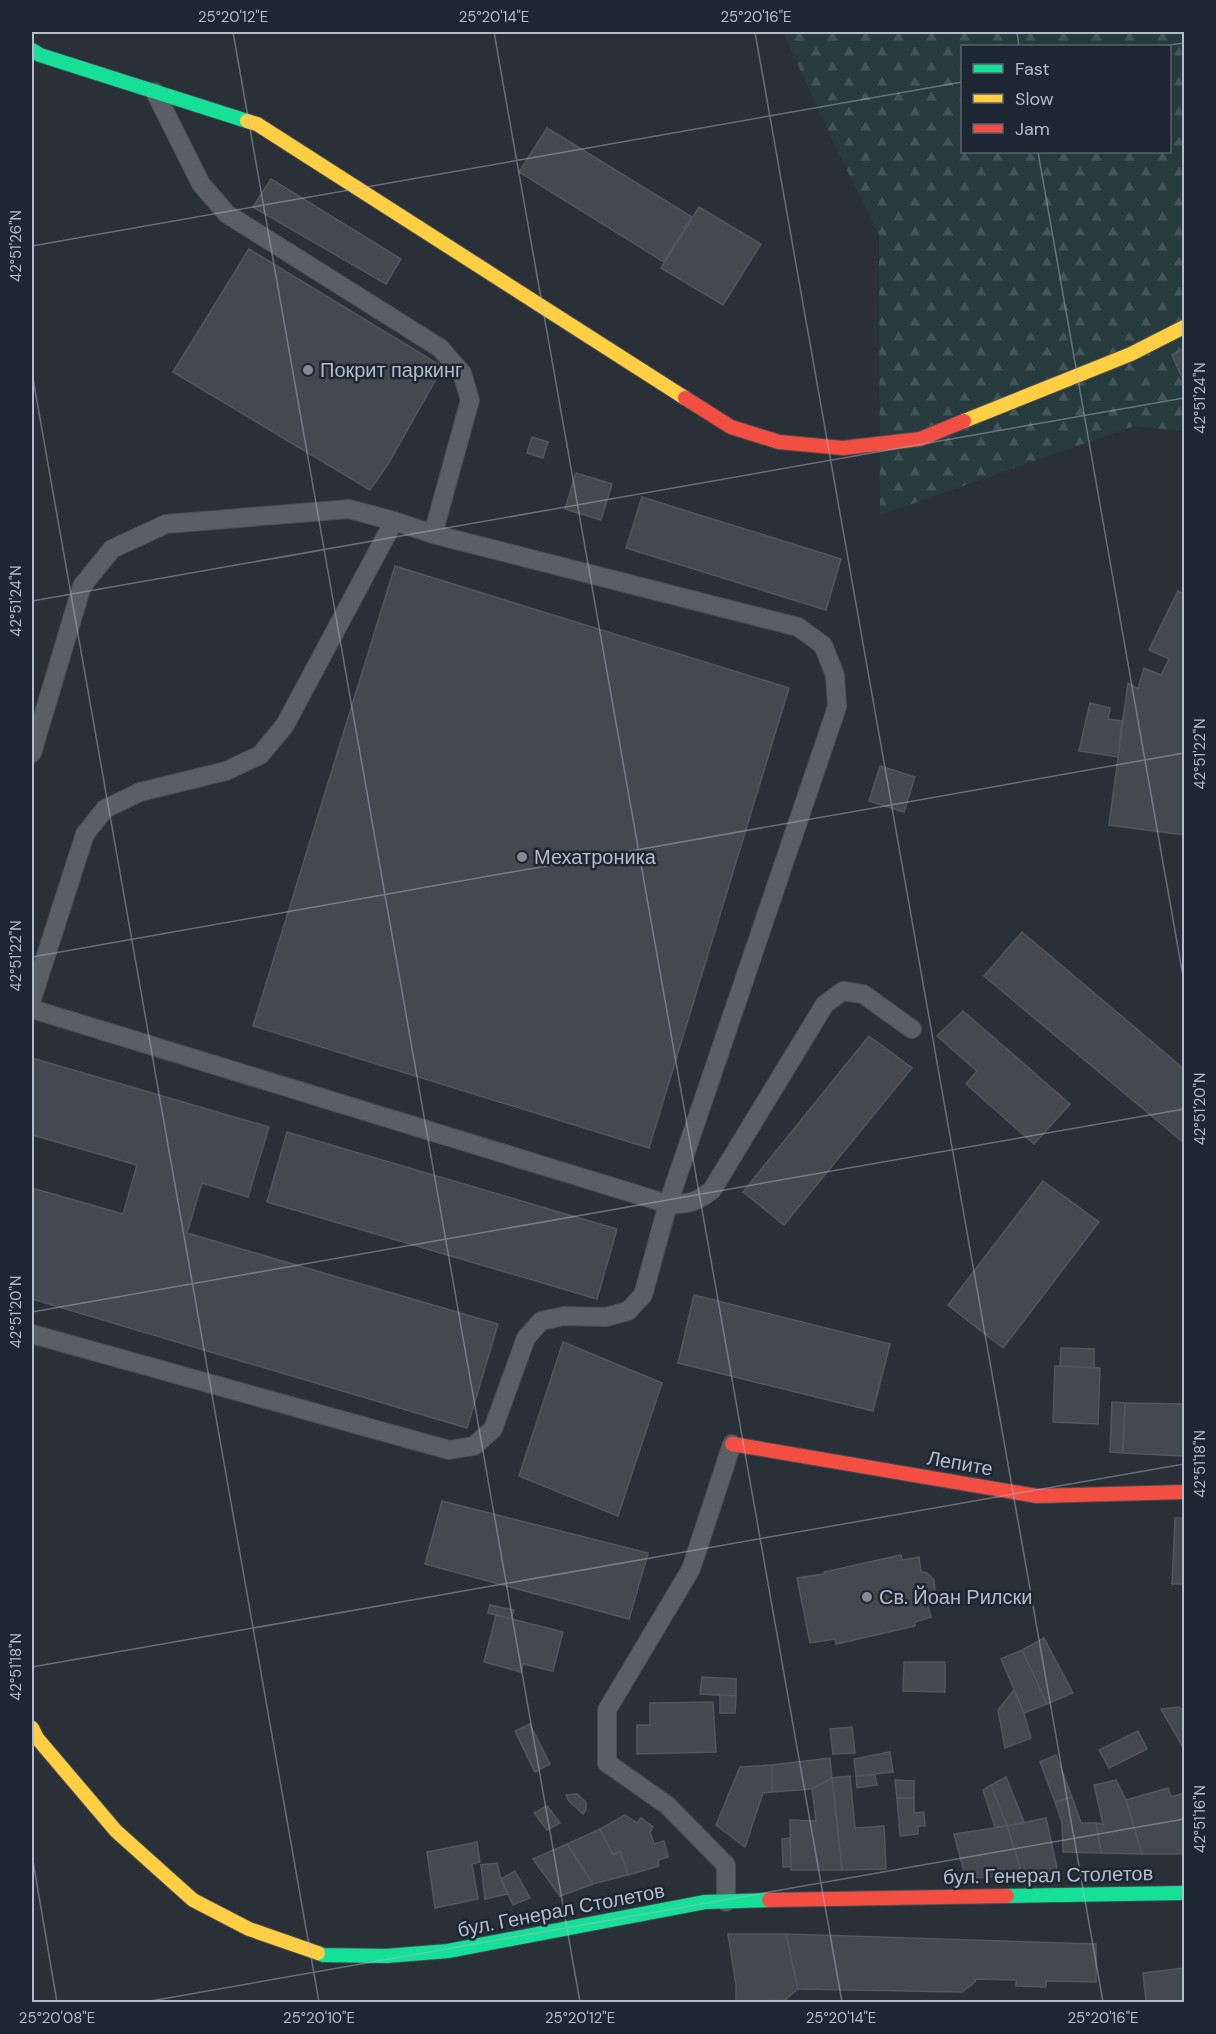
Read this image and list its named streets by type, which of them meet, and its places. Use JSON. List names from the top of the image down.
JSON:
{
  "streets": {
    "street": ["Лепите", "бул. Генерал Столетов"]
  },
  "places": ["Покрит паркинг", "Мехатроника", "Св. Йоан Рилски"],
  "legend": ["Fast", "Slow", "Jam"],
  "coordinates": [
    "25°20'12\"E",
    "25°20'14\"E",
    "25°20'16\"E",
    "42°51'26\"N",
    "42°51'24\"N",
    "42°51'22\"N",
    "42°51'20\"N",
    "42°51'18\"N",
    "42°51'16\"N",
    "25°20'08\"E",
    "25°20'10\"E"
  ]
}
